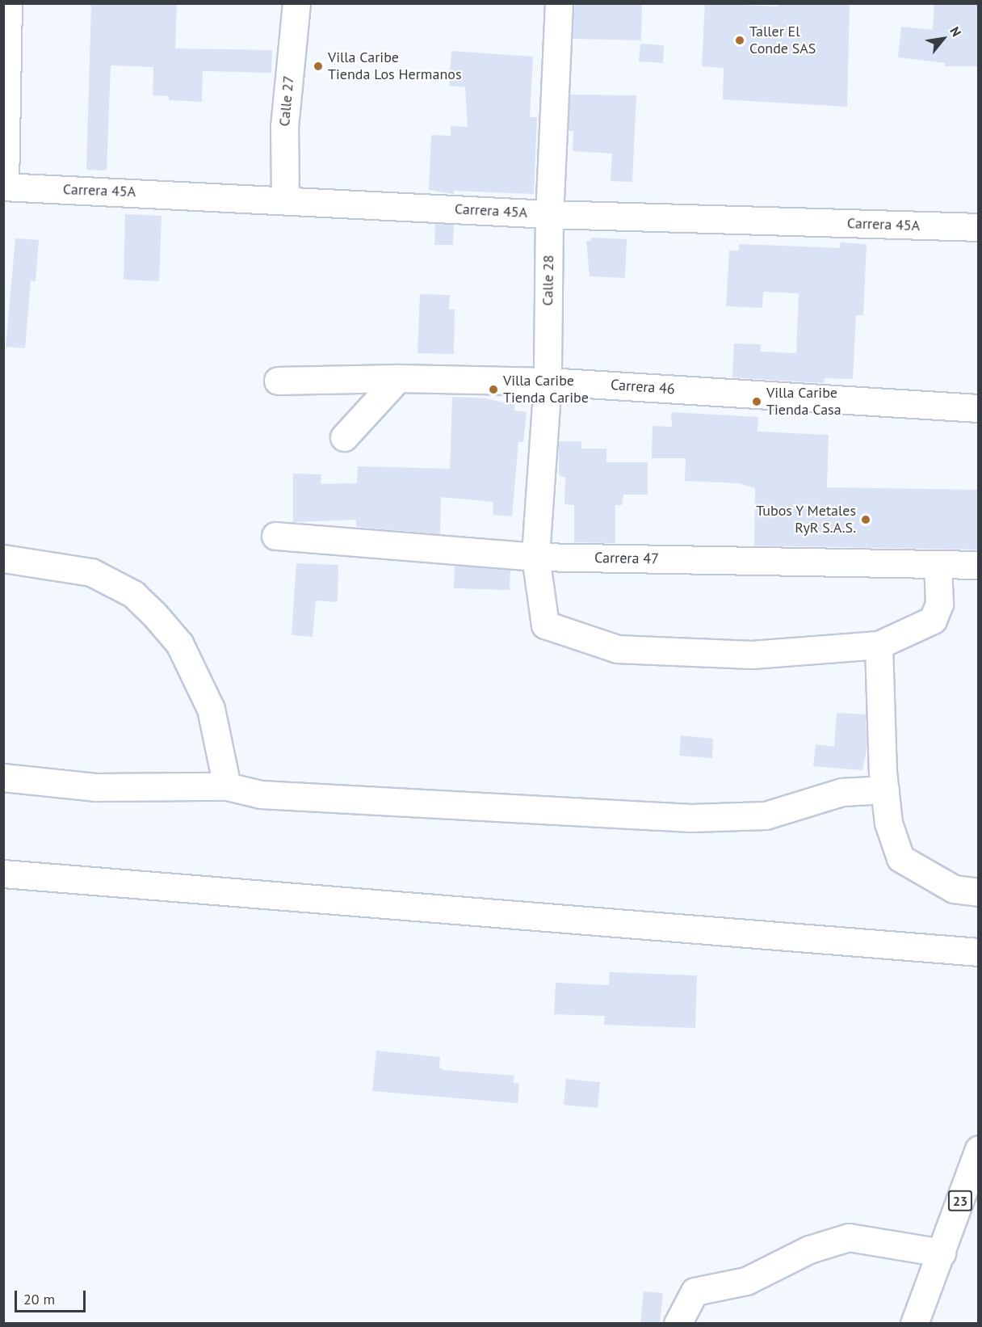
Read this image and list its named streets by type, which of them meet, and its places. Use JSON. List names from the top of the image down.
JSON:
{
  "streets": {
    "main road": [
      "Calle 27",
      "Carrera 45A",
      "Calle 28",
      "Carrera 46",
      "Carrera 47",
      "23"
    ]
  },
  "crossings": [
    ["Calle 27", "Carrera 45A"],
    ["Carrera 45A", "Calle 28"],
    ["Calle 28", "Carrera 46"],
    ["Calle 28", "Carrera 47"]
  ],
  "places": [
    "Taller El Conde SAS",
    "Villa Caribe Tienda Los Hermanos",
    "Villa Caribe Tienda Caribe",
    "Villa Caribe Tienda Casa",
    "Tubos Y Metales RyR S.A.S."
  ],
  "scale_bar": "20 m",
  "north": "top right"
}
